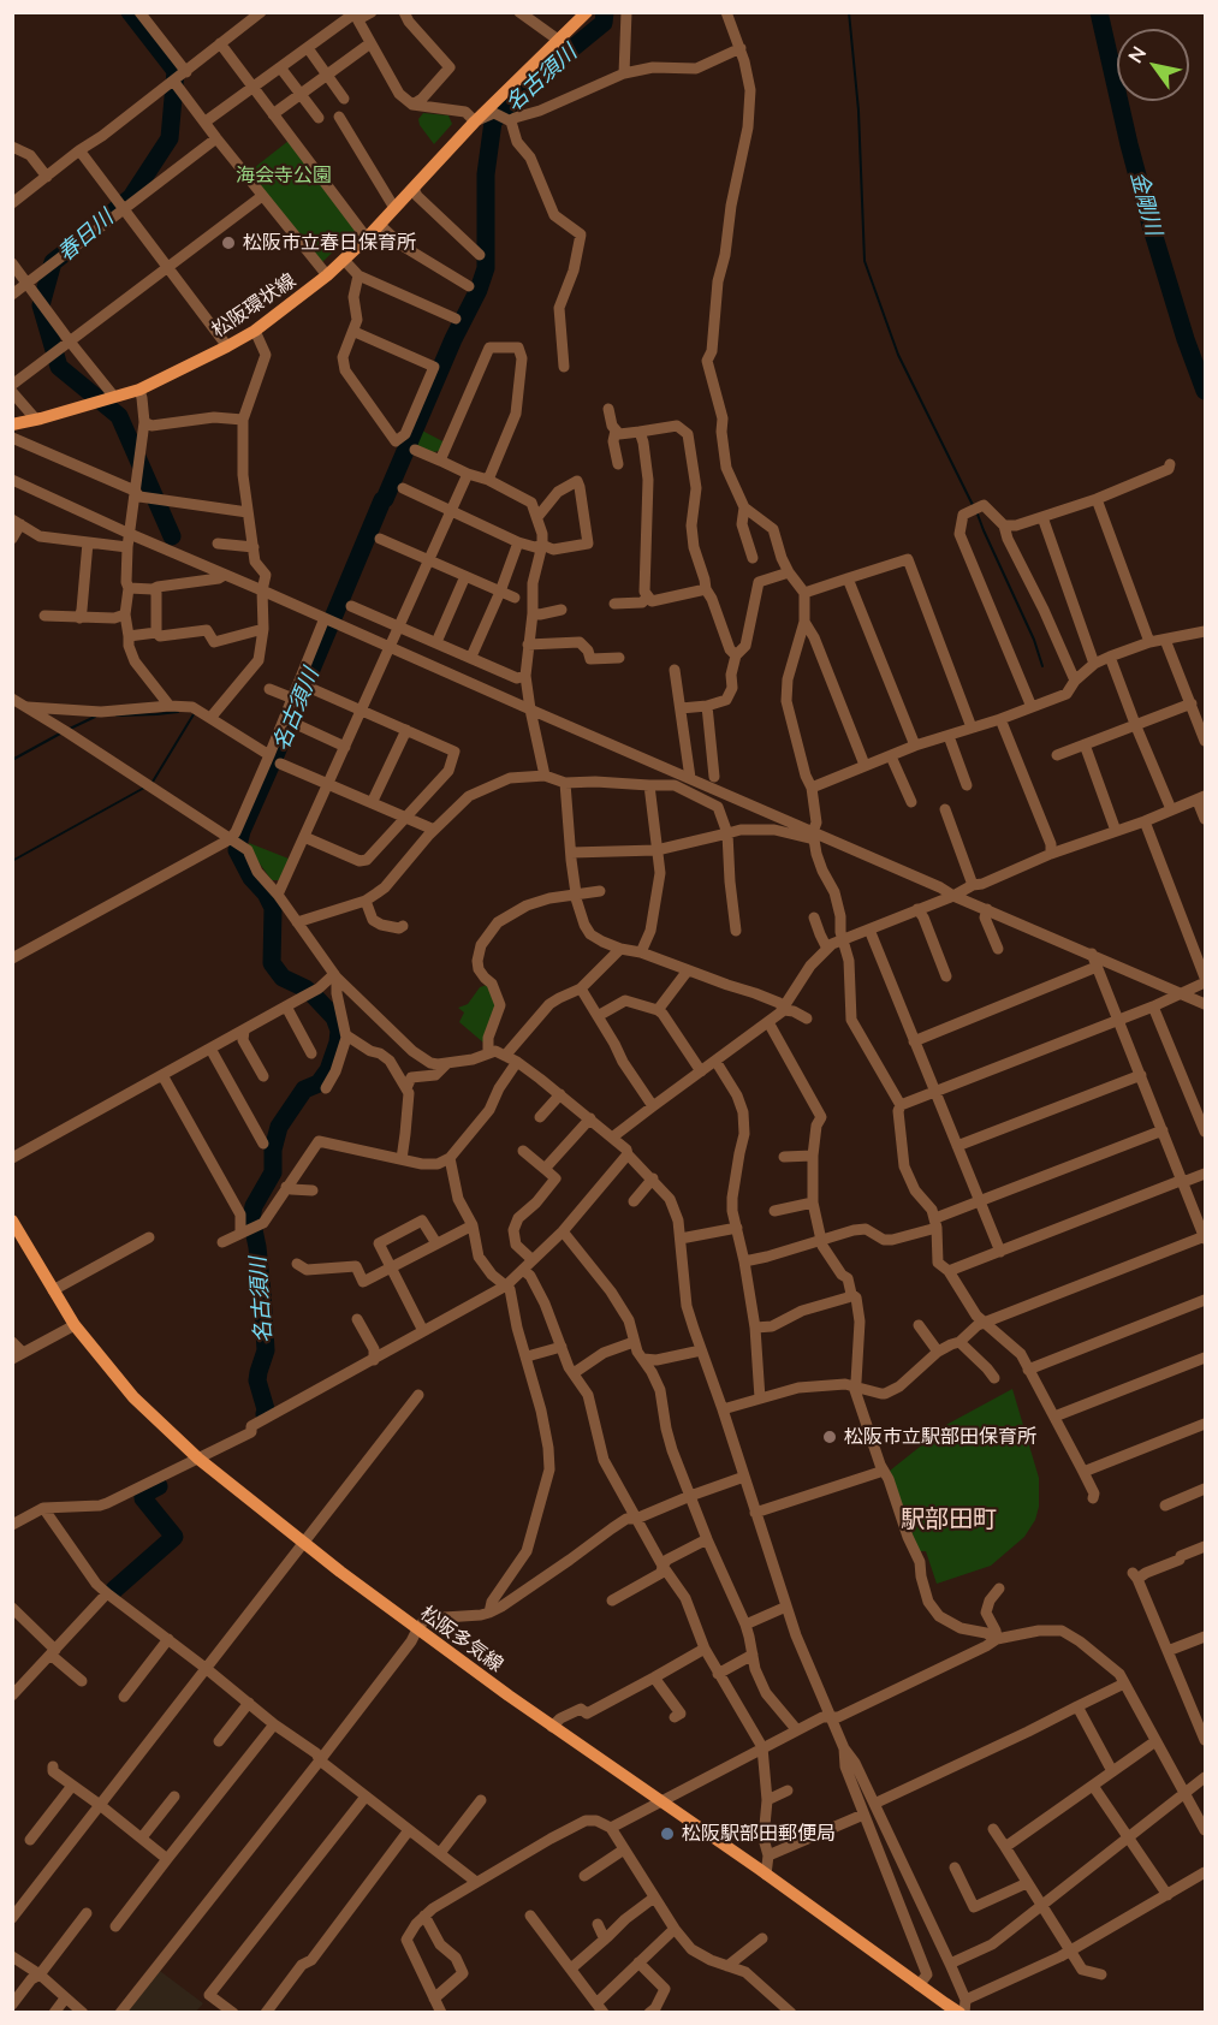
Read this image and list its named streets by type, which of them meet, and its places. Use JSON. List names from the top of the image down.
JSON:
{
  "streets": {
    "main road": ["松阪環状線", "松阪多気線"]
  },
  "districts": ["駅部田町"],
  "water": ["名古須川", "金剛川", "春日川"],
  "parks": ["海会寺公園"],
  "places": ["松阪市立春日保育所", "松阪市立駅部田保育所", "松阪駅部田郵便局"],
  "north": "top left"
}
